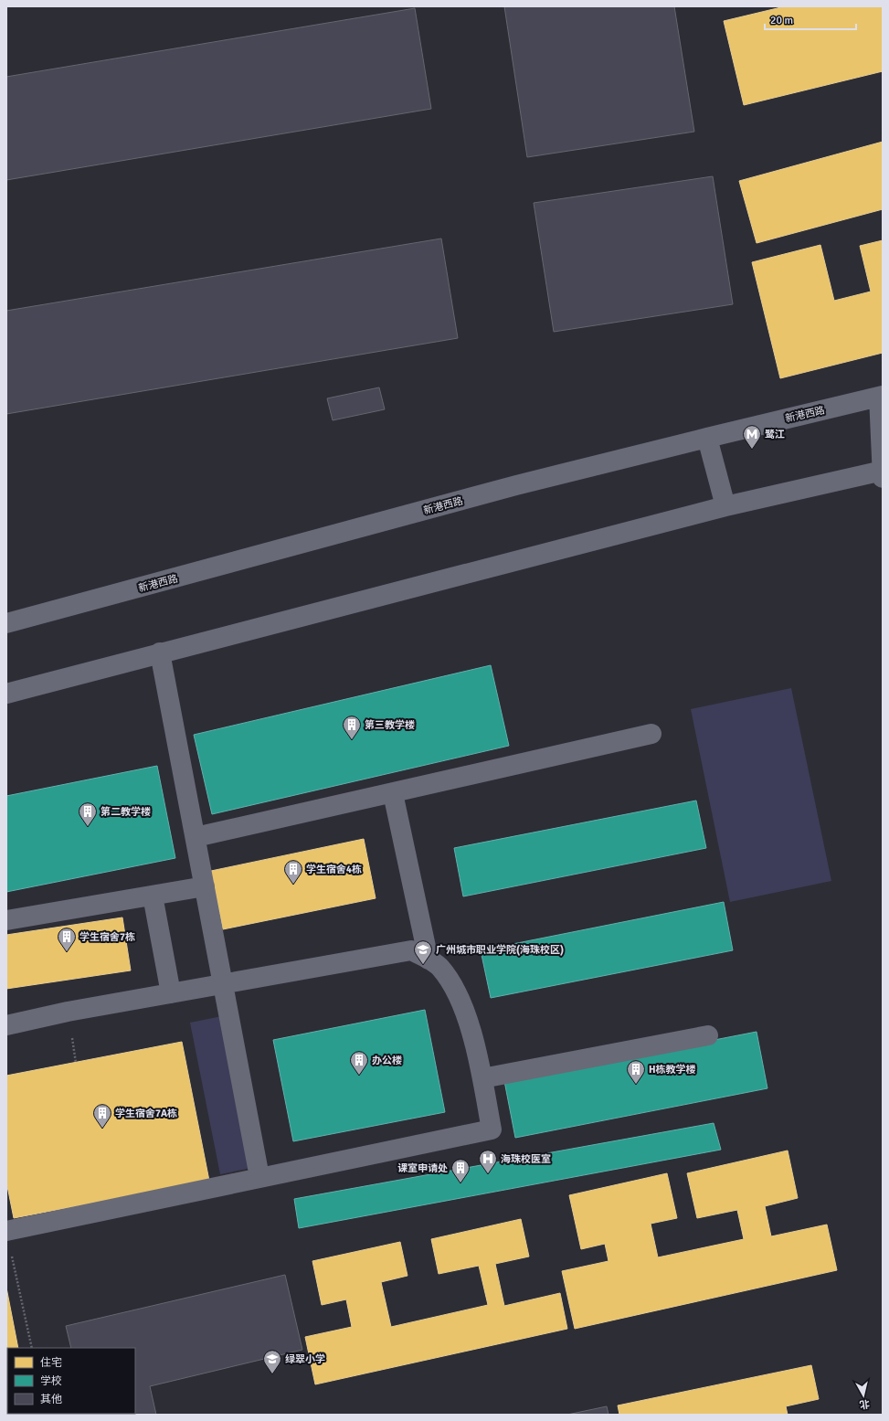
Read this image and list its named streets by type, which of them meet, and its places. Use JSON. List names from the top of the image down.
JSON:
{
  "streets": {
    "main road": ["新港西路"]
  },
  "places": {
    "metro station": ["鹭江"],
    "building": [
      "第三教学楼",
      "第二教学楼",
      "学生宿舍4栋",
      "学生宿舍7栋",
      "办公楼",
      "H栋教学楼",
      "学生宿舍7A栋",
      "课室申请处"
    ],
    "school or university": ["广州城市职业学院(海珠校区)", "绿翠小学"],
    "hospital": ["海珠校医室"]
  },
  "legend": ["住宅", "学校", "其他"],
  "scale_bar": "20 m",
  "north": "bottom"
}
